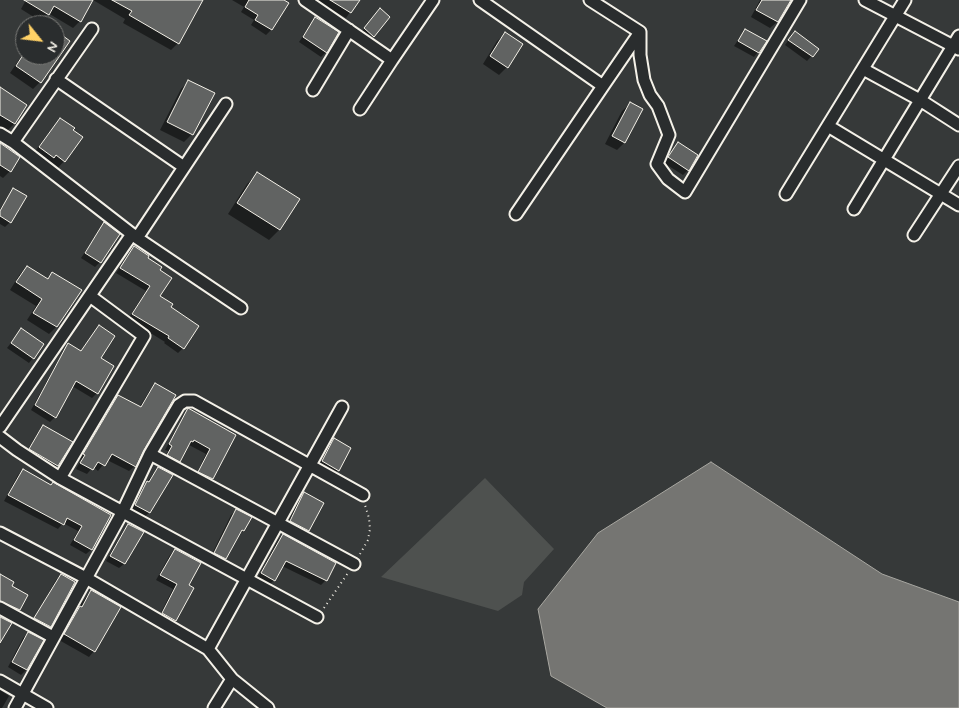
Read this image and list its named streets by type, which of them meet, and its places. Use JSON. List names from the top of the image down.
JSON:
{
  "north": "bottom right"
}
